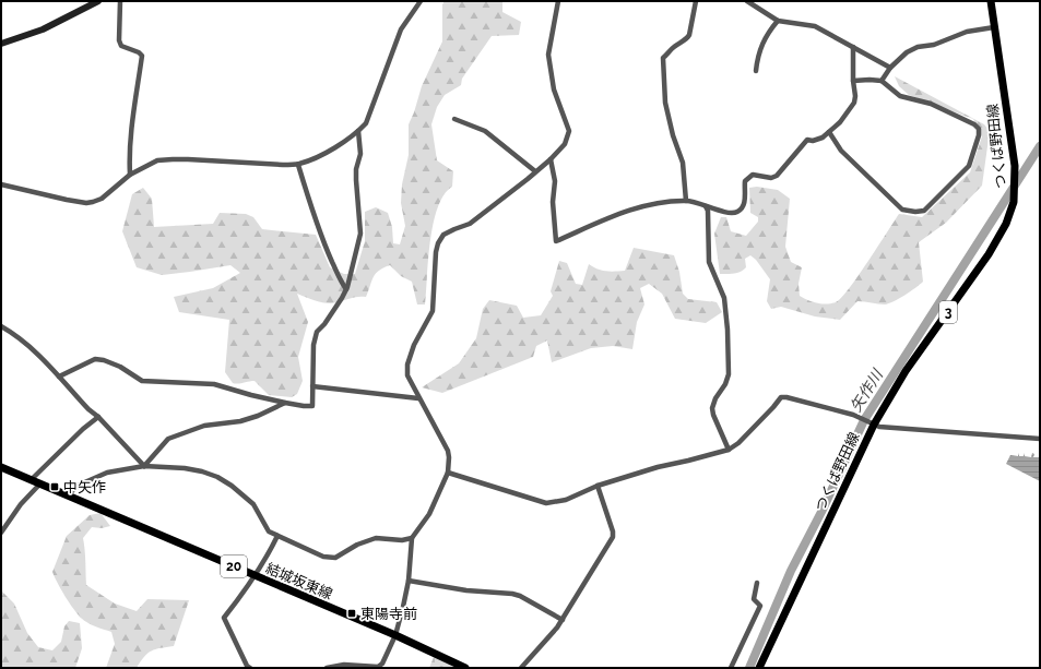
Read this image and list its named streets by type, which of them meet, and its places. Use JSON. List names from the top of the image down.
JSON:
{
  "streets": {
    "main road": [
      "つくば野田線",
      "3",
      "20",
      "結城坂東線"
    ]
  },
  "water": ["矢作川"],
  "places": {
    "transit": ["中矢作", "東陽寺前"]
  }
}
